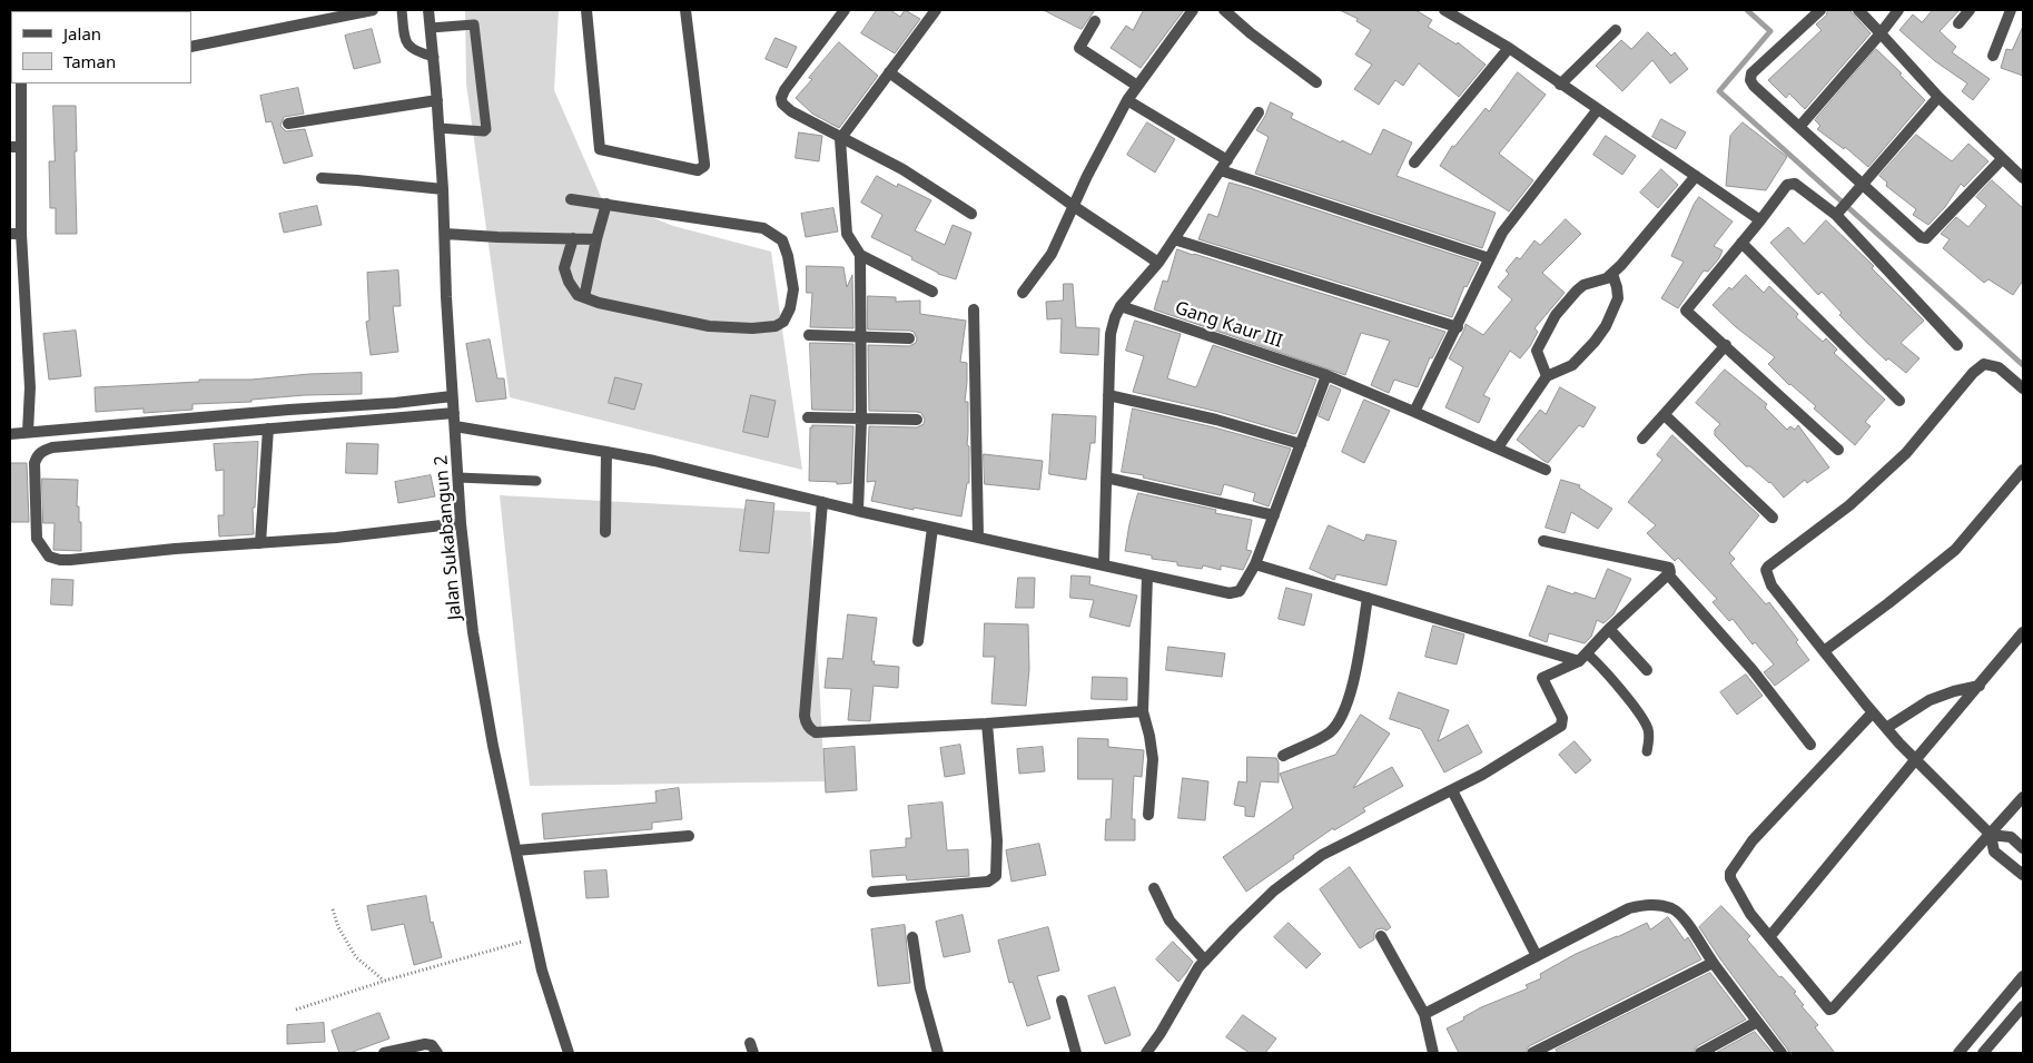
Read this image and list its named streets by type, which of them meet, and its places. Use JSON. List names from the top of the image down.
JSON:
{
  "streets": {
    "street": ["Gang Kaur III", "Jalan Sukabangun 2"]
  },
  "legend": ["Jalan", "Taman"]
}
